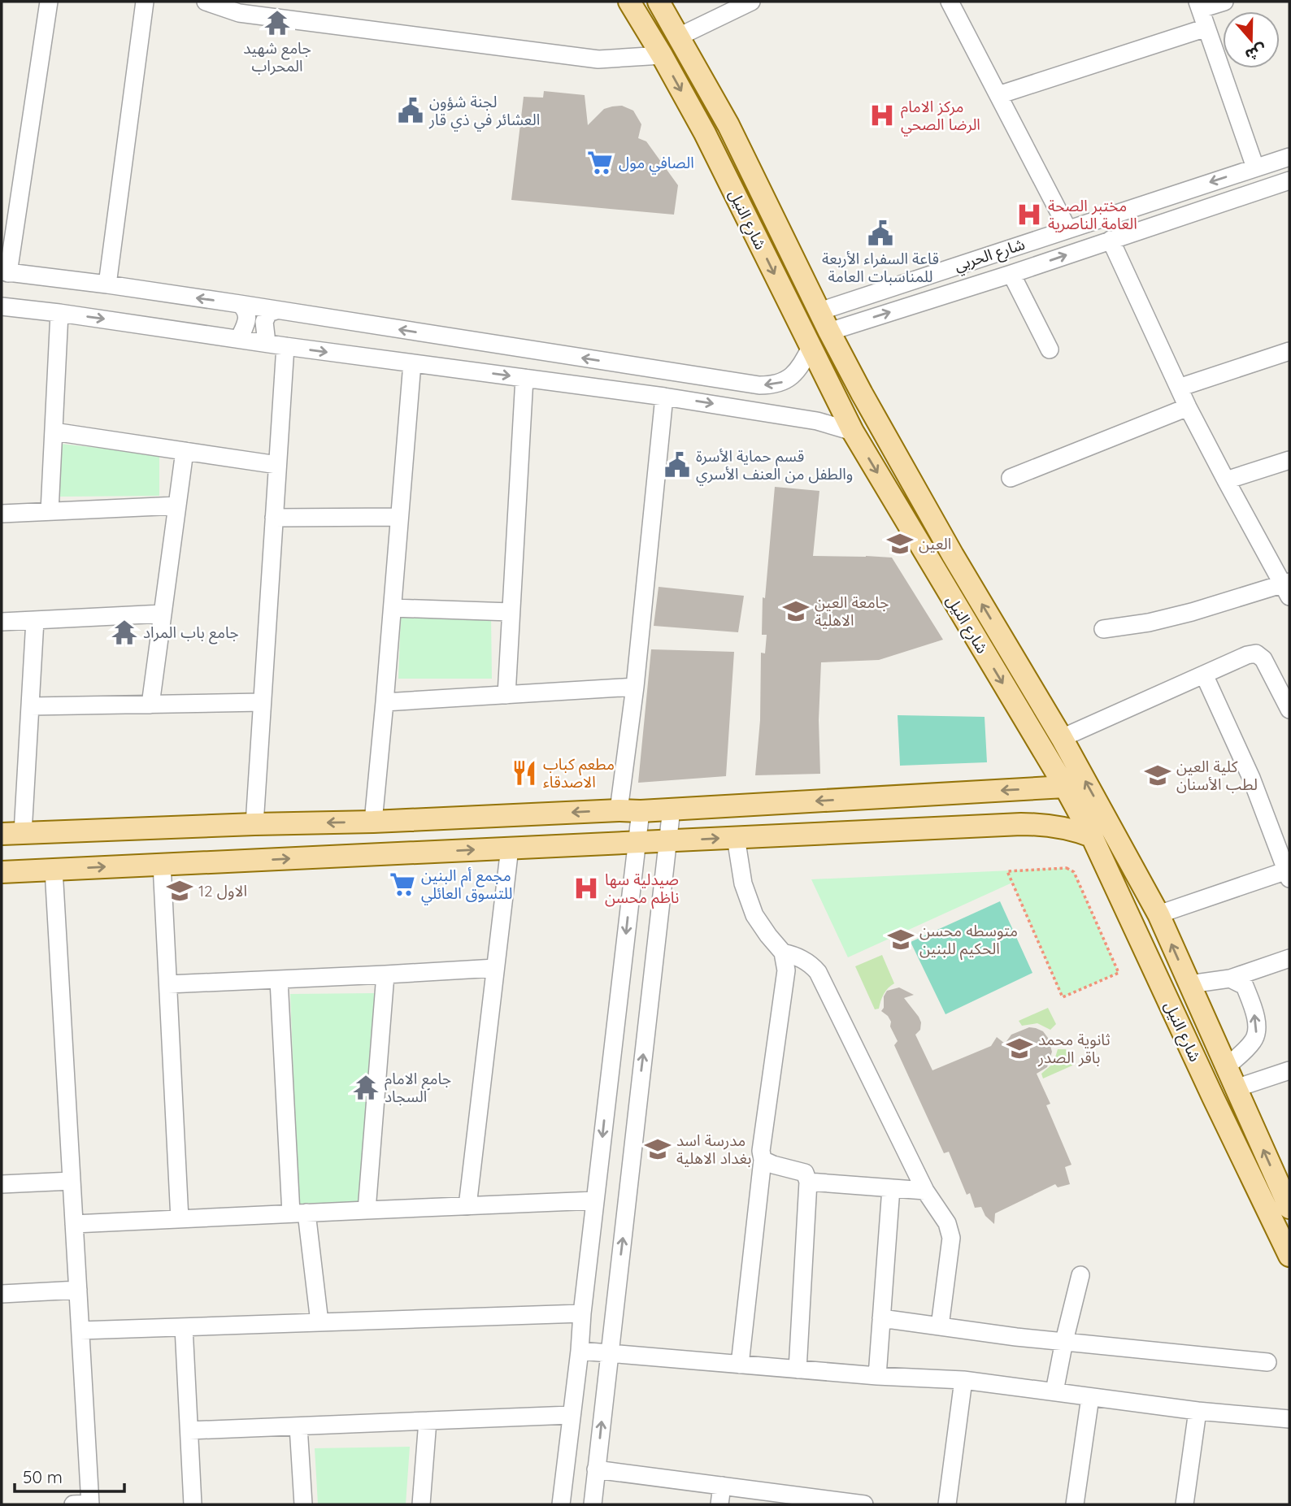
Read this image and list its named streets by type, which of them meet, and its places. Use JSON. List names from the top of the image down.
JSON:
{
  "streets": {
    "main road": ["شارع النيل"],
    "street": ["شارع الحربي"]
  },
  "places": {
    "temple": ["جامع شهيد المحراب", "جامع باب المراد", "جامع الامام السجاد"],
    "public building": ["لجنة شؤون العشائر في ذي قار", "قاعة السفراء الأربعة للمناسبات العامة", "قسم حماية الأسرة والطفل من العنف الأسري"],
    "hospital": ["مركز الامام الرضا الصحي", "مختبر الصحة العامة الناصرية", "صيدلية سها ناظم محسن"],
    "supermarket": ["الصافي مول", "مجمع أم البنين للتسوق العائلي"],
    "school or university": [
      "العين",
      "جامعة العين الاهلية",
      "كلية العين لطب الأسنان",
      "الاول 12",
      "متوسطه محسن الحكيم للبنين",
      "ثانوية محمد باقر الصدر",
      "مدرسة اسد بغداد الاهلية"
    ],
    "restaurant": ["مطعم كباب الاصدقاء"]
  },
  "scale_bar": "50 m",
  "north": "bottom"
}
